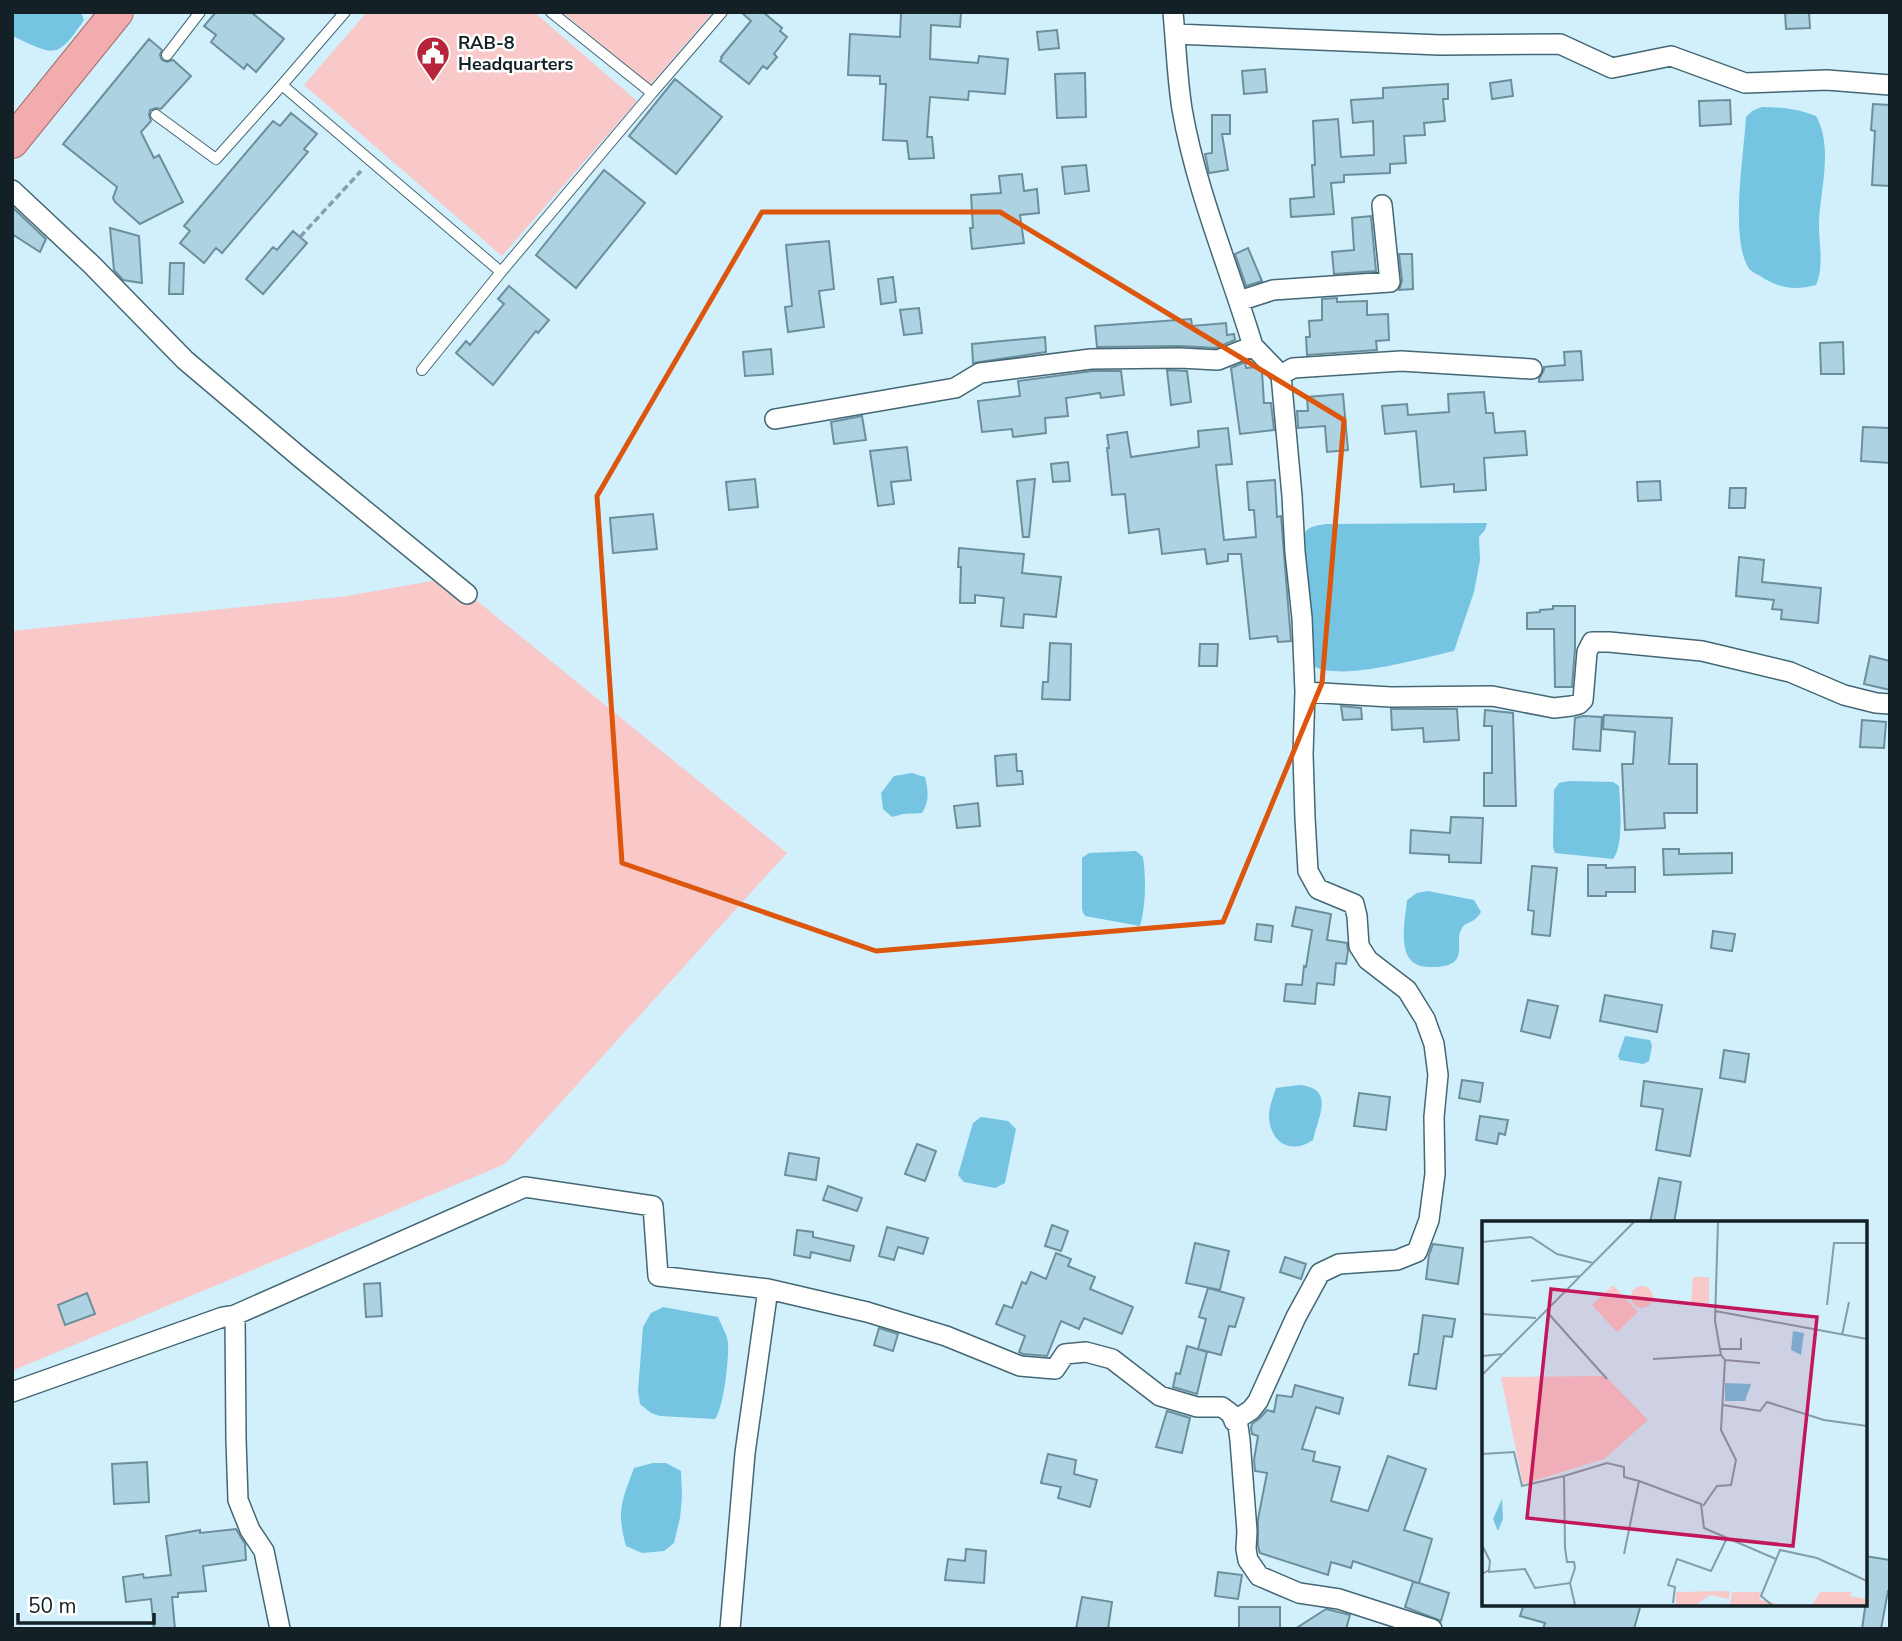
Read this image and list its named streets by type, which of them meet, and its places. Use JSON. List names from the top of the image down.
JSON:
{
  "places": {
    "public building": ["RAB-8 Headquarters"]
  },
  "scale_bar": "50 m"
}
